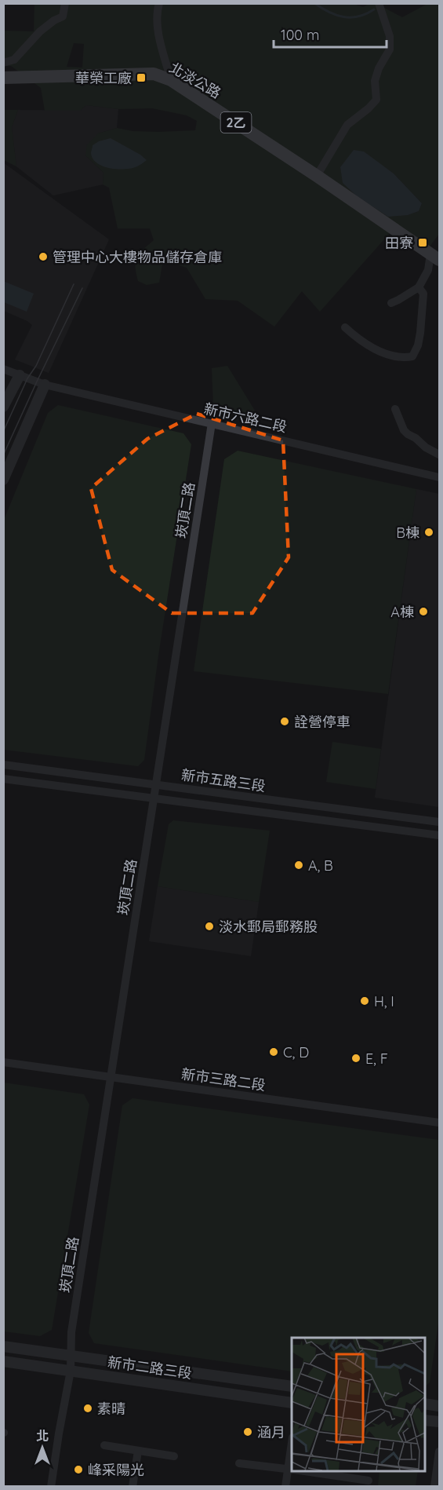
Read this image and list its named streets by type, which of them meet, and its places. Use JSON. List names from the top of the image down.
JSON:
{
  "streets": {
    "main road": ["北淡公路", "2乙"],
    "street": [
      "新市六路二段",
      "崁頂二路",
      "新市五路三段",
      "新市三路二段",
      "新市二路三段"
    ]
  },
  "crossings": [
    ["新市六路二段", "崁頂二路"],
    ["崁頂二路", "新市五路三段"],
    ["崁頂二路", "新市三路二段"],
    ["崁頂二路", "新市二路三段"]
  ],
  "places": {
    "transit": ["華榮工廠", "田寮"],
    "other": [
      "管理中心大樓物品儲存倉庫",
      "B棟",
      "A棟",
      "詮營停車",
      "A, B",
      "淡水郵局郵務股",
      "H, I",
      "C, D",
      "E, F",
      "素晴",
      "涵月",
      "峰采陽光"
    ]
  },
  "scale_bar": "100 m",
  "north": "top"
}
